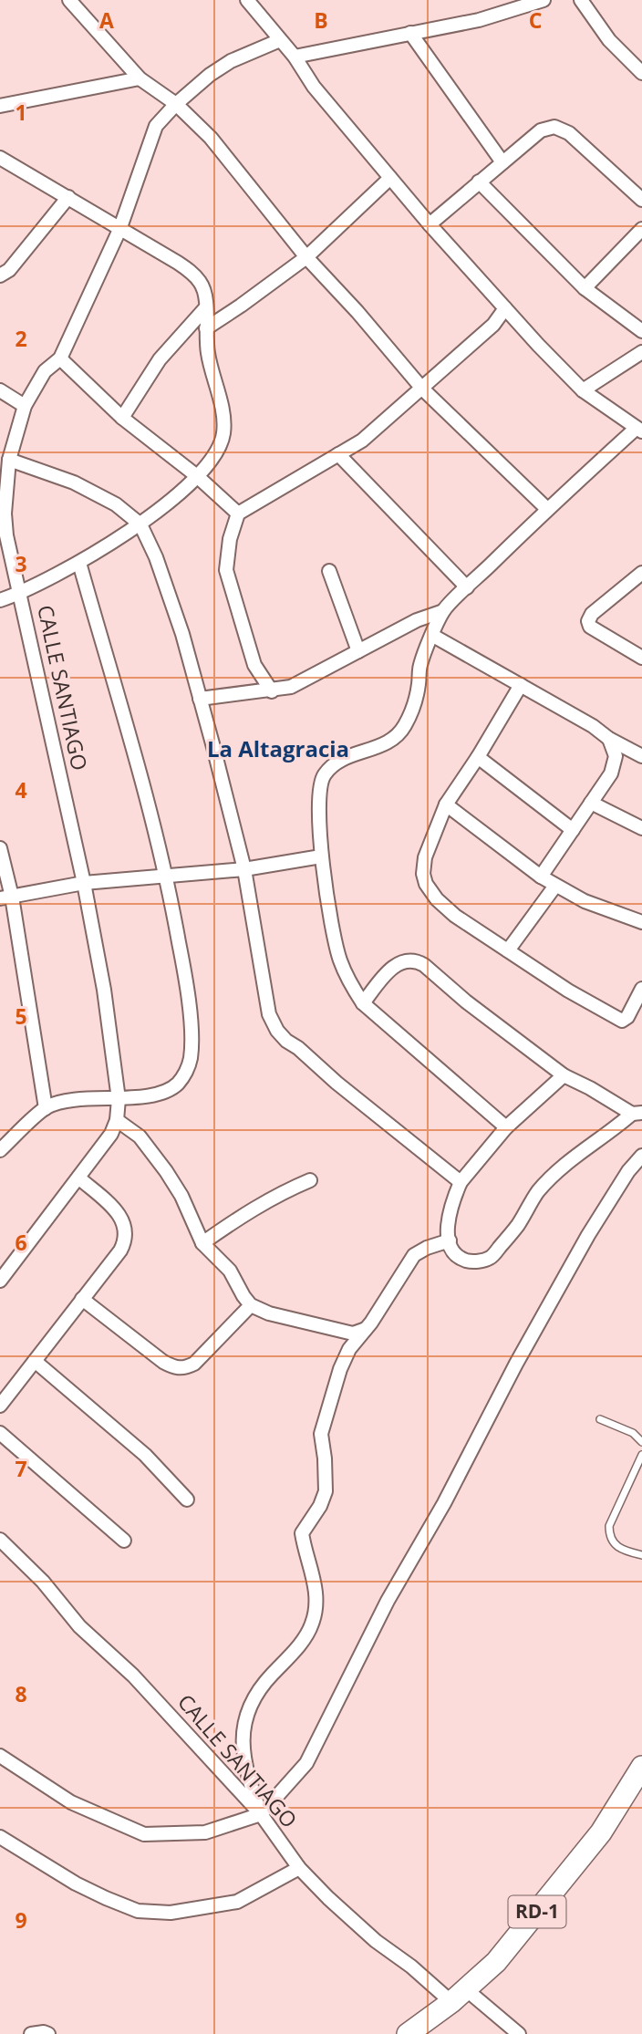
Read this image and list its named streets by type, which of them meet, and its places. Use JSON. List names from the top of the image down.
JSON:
{
  "streets": {
    "main road": ["RD-1"],
    "street": ["CALLE SANTIAGO"]
  },
  "crossings": [
    ["CALLE SANTIAGO", "RD-1"]
  ],
  "districts": ["La Altagracia"],
  "grid": {
    "columns": ["A", "B", "C"],
    "rows": [
      "1",
      "2",
      "3",
      "4",
      "5",
      "6",
      "7",
      "8",
      "9"
    ]
  }
}
